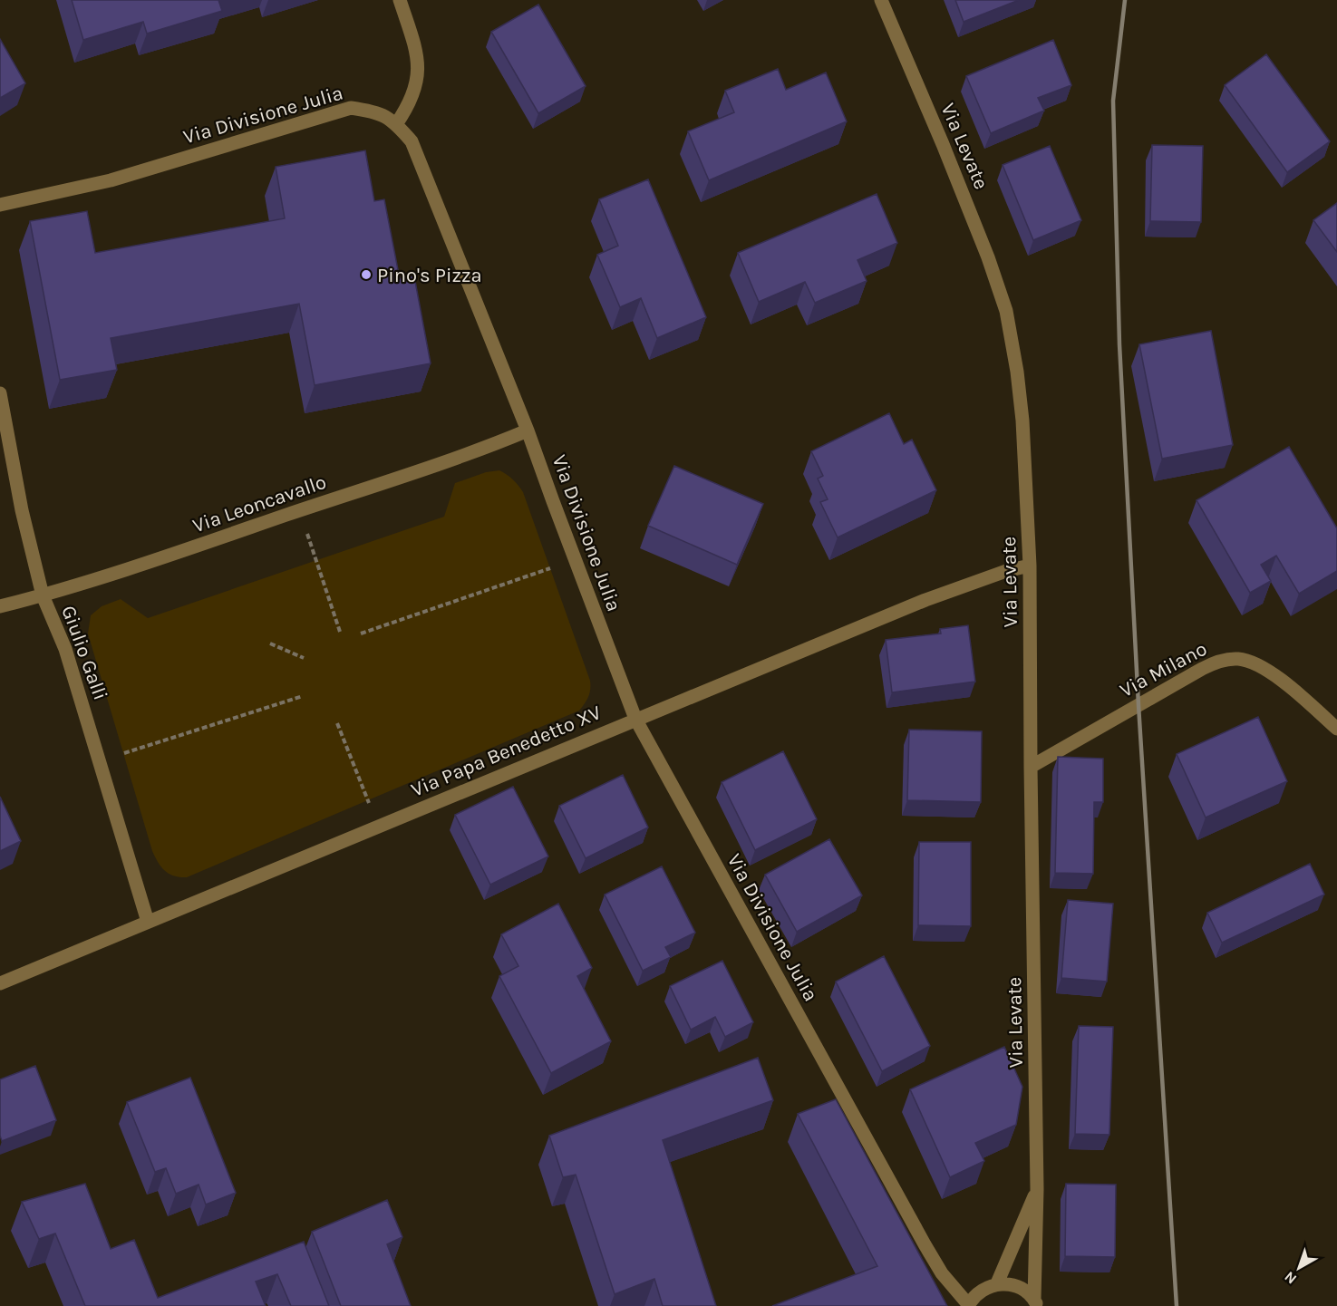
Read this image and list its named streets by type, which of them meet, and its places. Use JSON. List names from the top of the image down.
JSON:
{
  "streets": {
    "street": [
      "Via Divisione Julia",
      "Via Levate",
      "Via Leoncavallo",
      "Giulio Galli",
      "Via Milano",
      "Via Papa Benedetto XV"
    ]
  },
  "crossings": [
    ["Via Divisione Julia", "Via Leoncavallo"],
    ["Via Divisione Julia", "Via Papa Benedetto XV"],
    ["Via Levate", "Via Milano"],
    ["Via Levate", "Via Papa Benedetto XV"],
    ["Via Leoncavallo", "Giulio Galli"],
    ["Giulio Galli", "Via Papa Benedetto XV"]
  ],
  "places": ["Pino's Pizza"],
  "north": "bottom left"
}
